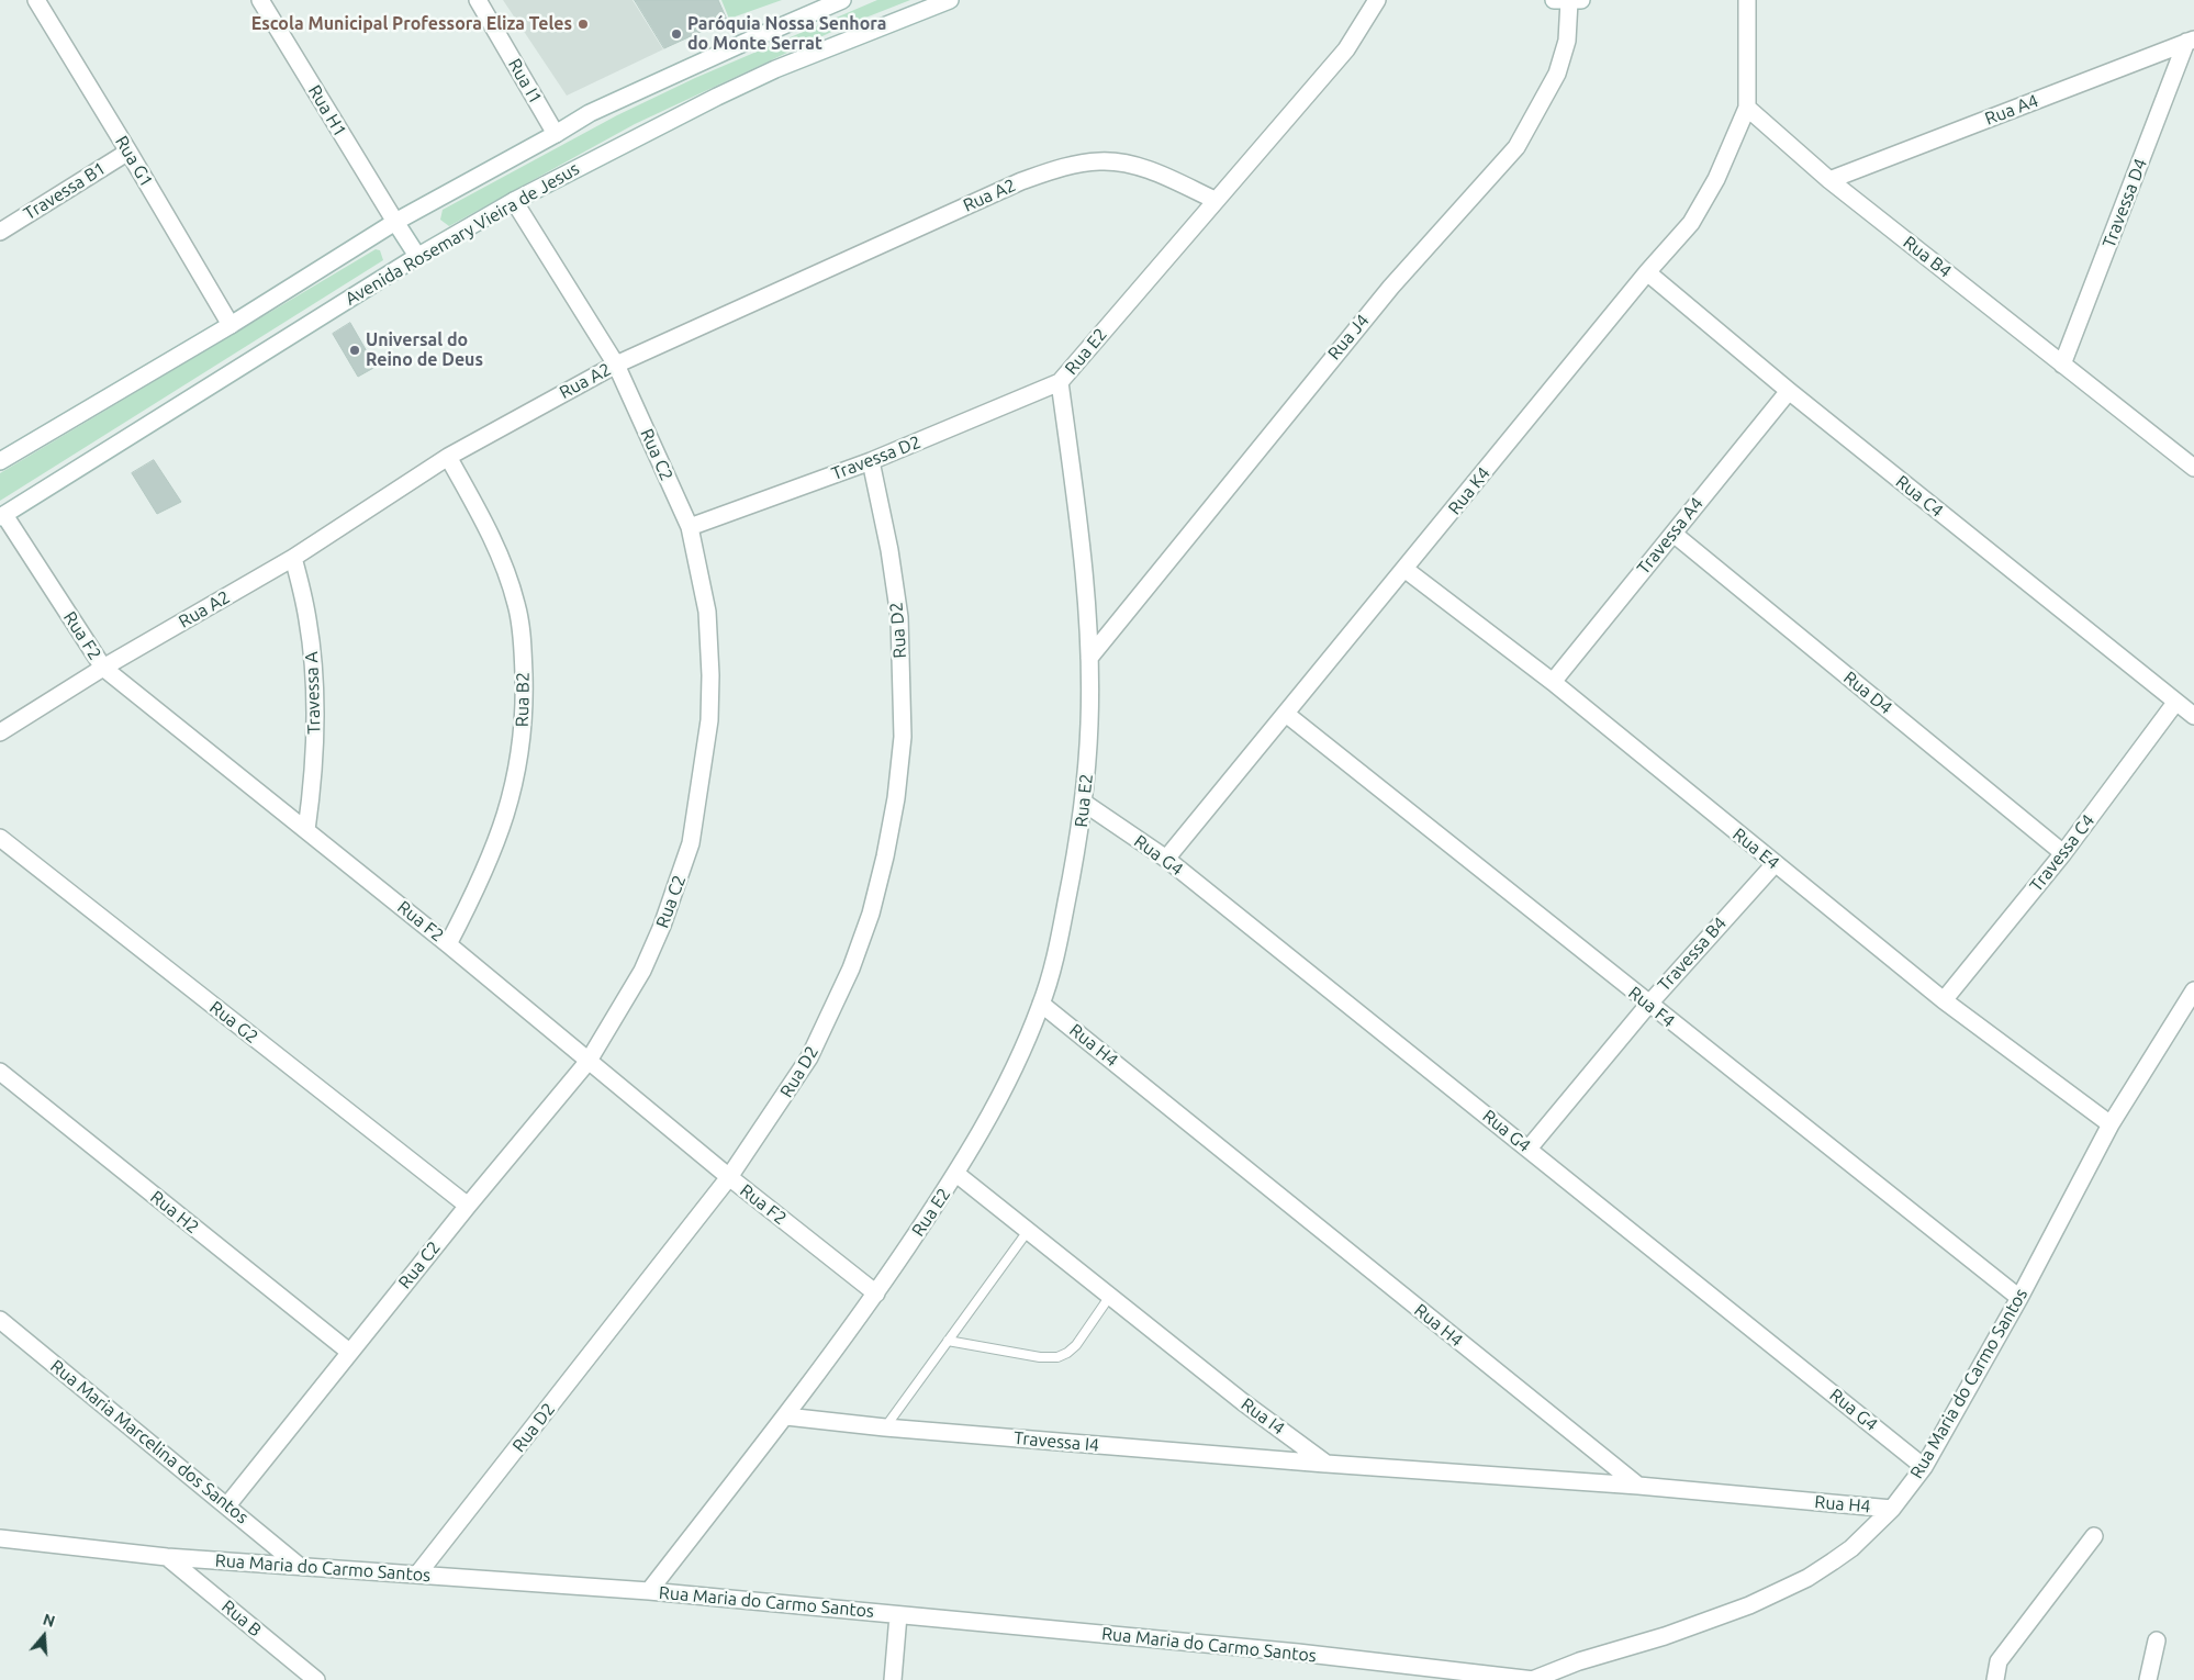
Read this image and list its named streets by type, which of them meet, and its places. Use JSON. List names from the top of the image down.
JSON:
{
  "streets": {
    "street": [
      "Rua I1",
      "Rua A4",
      "Rua H1",
      "Rua G1",
      "Travessa B1",
      "Rua A2",
      "Travessa D4",
      "Avenida Rosemary Vieira de Jesus",
      "Rua B4",
      "Rua J4",
      "Rua E2",
      "Rua C2",
      "Travessa D2",
      "Rua K4",
      "Rua C4",
      "Travessa A4",
      "Rua D2",
      "Rua F2",
      "Travessa A",
      "Rua D4",
      "Rua B2",
      "Rua E4",
      "Travessa C4",
      "Rua G4",
      "Travessa B4",
      "Rua F4",
      "Rua G2",
      "Rua H4",
      "Rua H2",
      "Rua Maria do Carmo Santos",
      "Rua I4",
      "Rua Maria Marcelina dos Santos",
      "Travessa I4",
      "Rua B"
    ]
  },
  "crossings": [
    ["Rua A4", "Travessa D4"],
    ["Rua A4", "Rua B4"],
    ["Rua H1", "Avenida Rosemary Vieira de Jesus"],
    ["Rua G1", "Travessa B1"],
    ["Rua A2", "Rua E2"],
    ["Rua A2", "Rua C2"],
    ["Rua A2", "Rua F2"],
    ["Rua A2", "Travessa A"],
    ["Rua A2", "Rua B2"],
    ["Travessa D4", "Rua B4"],
    ["Avenida Rosemary Vieira de Jesus", "Rua C2"],
    ["Avenida Rosemary Vieira de Jesus", "Rua F2"],
    ["Rua B4", "Rua K4"],
    ["Rua J4", "Rua E2"],
    ["Rua E2", "Travessa D2"],
    ["Rua E2", "Rua F2"],
    ["Rua E2", "Rua G4"],
    ["Rua E2", "Rua H4"],
    ["Rua E2", "Rua Maria do Carmo Santos"],
    ["Rua E2", "Rua I4"],
    ["Rua E2", "Travessa I4"],
    ["Rua C2", "Travessa D2"],
    ["Rua C2", "Rua F2"],
    ["Rua C2", "Rua G2"],
    ["Rua C2", "Rua H2"],
    ["Rua C2", "Rua Maria Marcelina dos Santos"],
    ["Travessa D2", "Rua D2"],
    ["Rua K4", "Rua C4"],
    ["Rua K4", "Rua E4"],
    ["Rua K4", "Rua G4"],
    ["Rua K4", "Rua F4"],
    ["Rua C4", "Travessa A4"],
    ["Rua C4", "Travessa C4"],
    ["Travessa A4", "Rua D4"],
    ["Travessa A4", "Rua E4"],
    ["Rua D2", "Rua F2"],
    ["Rua D2", "Rua Maria do Carmo Santos"],
    ["Rua F2", "Travessa A"],
    ["Rua F2", "Rua B2"],
    ["Rua D4", "Travessa C4"],
    ["Rua E4", "Travessa C4"],
    ["Rua E4", "Travessa B4"],
    ["Rua E4", "Rua Maria do Carmo Santos"],
    ["Rua G4", "Travessa B4"],
    ["Rua G4", "Rua Maria do Carmo Santos"],
    ["Travessa B4", "Rua F4"],
    ["Rua F4", "Rua Maria do Carmo Santos"],
    ["Rua H4", "Rua Maria do Carmo Santos"],
    ["Rua Maria do Carmo Santos", "Rua Maria Marcelina dos Santos"],
    ["Rua Maria do Carmo Santos", "Rua B"],
    ["Rua I4", "Travessa I4"]
  ],
  "places": ["Escola Municipal Professora Eliza Teles", "Paróquia Nossa Senhora do Monte Serrat", "Universal do Reino de Deus"],
  "north": "top"
}
